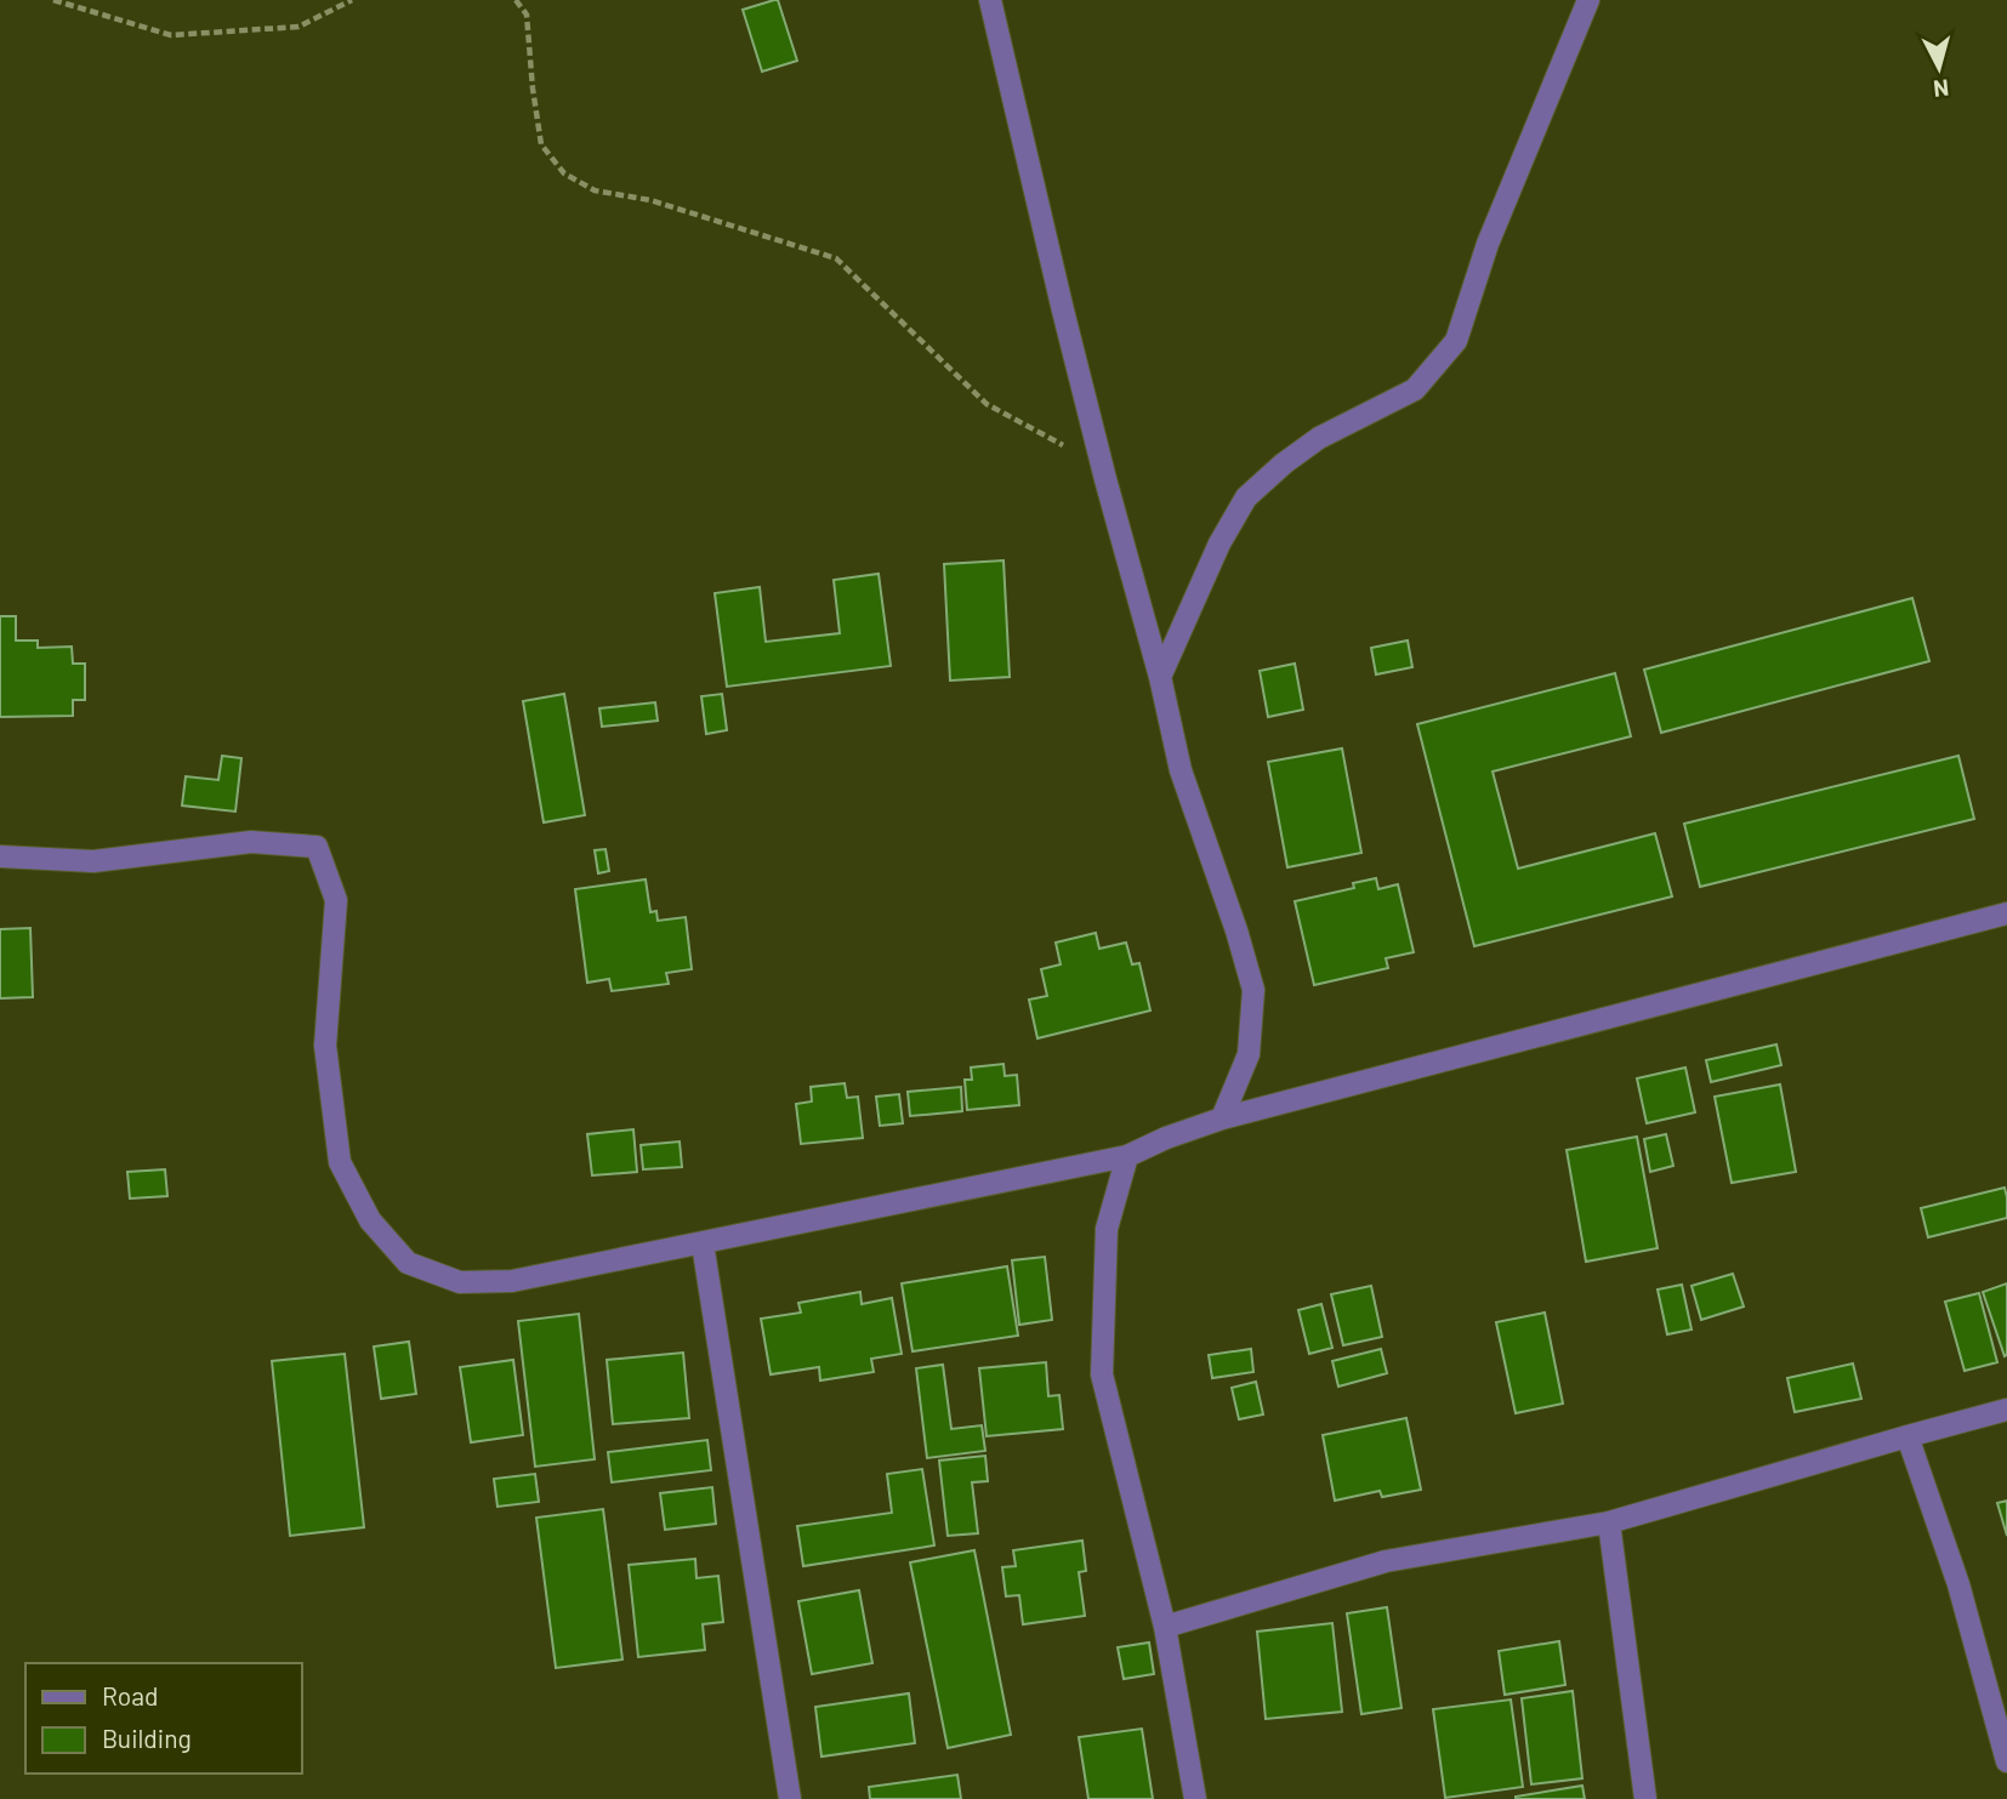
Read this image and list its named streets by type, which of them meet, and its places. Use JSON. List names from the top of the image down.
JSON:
{
  "legend": ["Road", "Building"],
  "north": "bottom"
}
